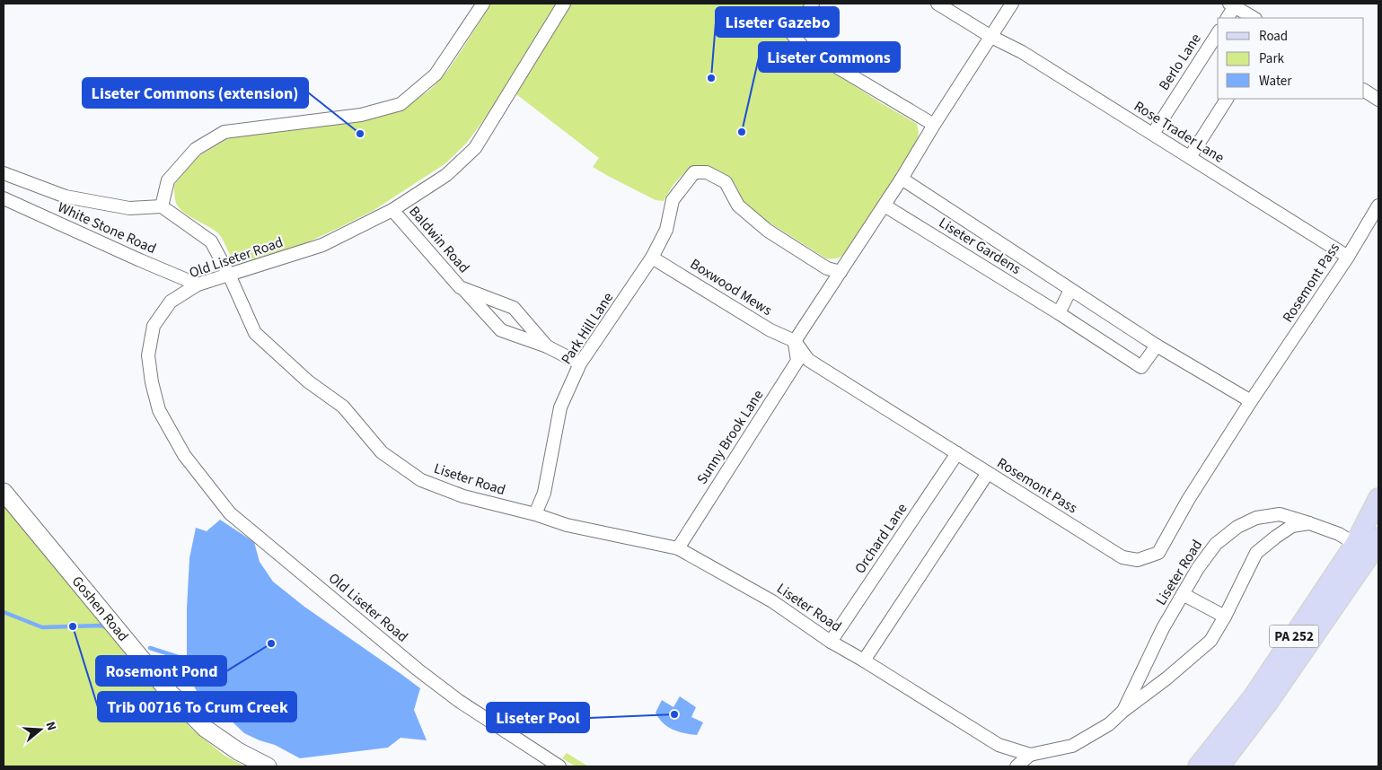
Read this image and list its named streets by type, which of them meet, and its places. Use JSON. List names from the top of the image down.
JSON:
{
  "streets": {
    "main road": ["Goshen Road", "PA 252"],
    "street": [
      "Berlo Lane",
      "Rose Trader Lane",
      "White Stone Road",
      "Baldwin Road",
      "Liseter Gardens",
      "Old Liseter Road",
      "Rosemont Pass",
      "Boxwood Mews",
      "Park Hill Lane",
      "Sunny Brook Lane",
      "Liseter Road",
      "Orchard Lane"
    ]
  },
  "crossings": [
    ["Berlo Lane", "Rose Trader Lane"],
    ["Rose Trader Lane", "Rosemont Pass"],
    ["White Stone Road", "Old Liseter Road"],
    ["Baldwin Road", "Old Liseter Road"],
    ["Baldwin Road", "Park Hill Lane"],
    ["Liseter Gardens", "Rosemont Pass"],
    ["Old Liseter Road", "Liseter Road"],
    ["Rosemont Pass", "Boxwood Mews"],
    ["Rosemont Pass", "Sunny Brook Lane"],
    ["Rosemont Pass", "Orchard Lane"],
    ["Boxwood Mews", "Park Hill Lane"],
    ["Boxwood Mews", "Sunny Brook Lane"],
    ["Park Hill Lane", "Liseter Road"],
    ["Sunny Brook Lane", "Liseter Road"],
    ["Liseter Road", "Orchard Lane"],
    ["Liseter Road", "PA 252"]
  ],
  "places": [
    "Liseter Gazebo",
    "Liseter Commons",
    "Liseter Commons (extension)",
    "Trib 00716 To Crum Creek",
    "Rosemont Pond",
    "Liseter Pool"
  ],
  "legend": ["Road", "Park", "Water"],
  "north": "right"
}
